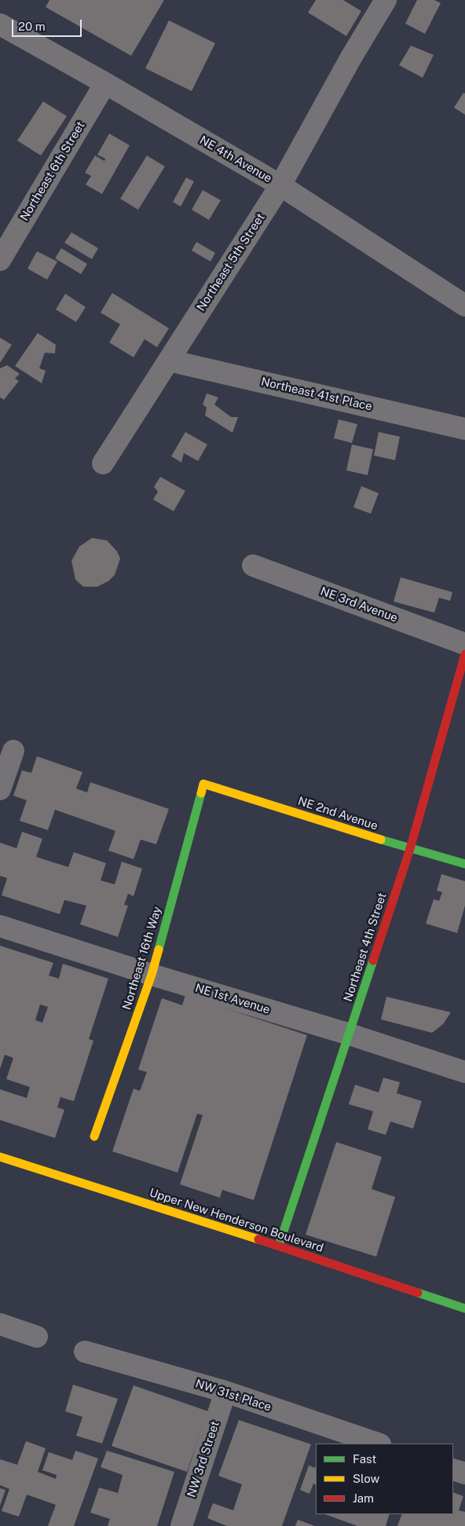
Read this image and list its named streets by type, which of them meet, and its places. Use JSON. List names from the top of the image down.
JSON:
{
  "streets": {
    "street": [
      "NE 4th Avenue",
      "Northeast 6th Street",
      "Northeast 5th Street",
      "Northeast 41st Place",
      "NE 3rd Avenue",
      "NE 2nd Avenue",
      "Northeast 4th Street",
      "Northeast 16th Way",
      "NE 1st Avenue",
      "Upper New Henderson Boulevard",
      "NW 31st Place",
      "NW 3rd Street"
    ]
  },
  "crossings": [
    ["NE 4th Avenue", "Northeast 6th Street"],
    ["NE 4th Avenue", "Northeast 5th Street"],
    ["Northeast 5th Street", "Northeast 41st Place"],
    ["NE 2nd Avenue", "Northeast 4th Street"],
    ["NE 2nd Avenue", "Northeast 16th Way"],
    ["Northeast 4th Street", "NE 1st Avenue"],
    ["Northeast 4th Street", "Upper New Henderson Boulevard"],
    ["Northeast 16th Way", "NE 1st Avenue"],
    ["NW 31st Place", "NW 3rd Street"]
  ],
  "legend": ["Fast", "Slow", "Jam"],
  "scale_bar": "20 m"
}
